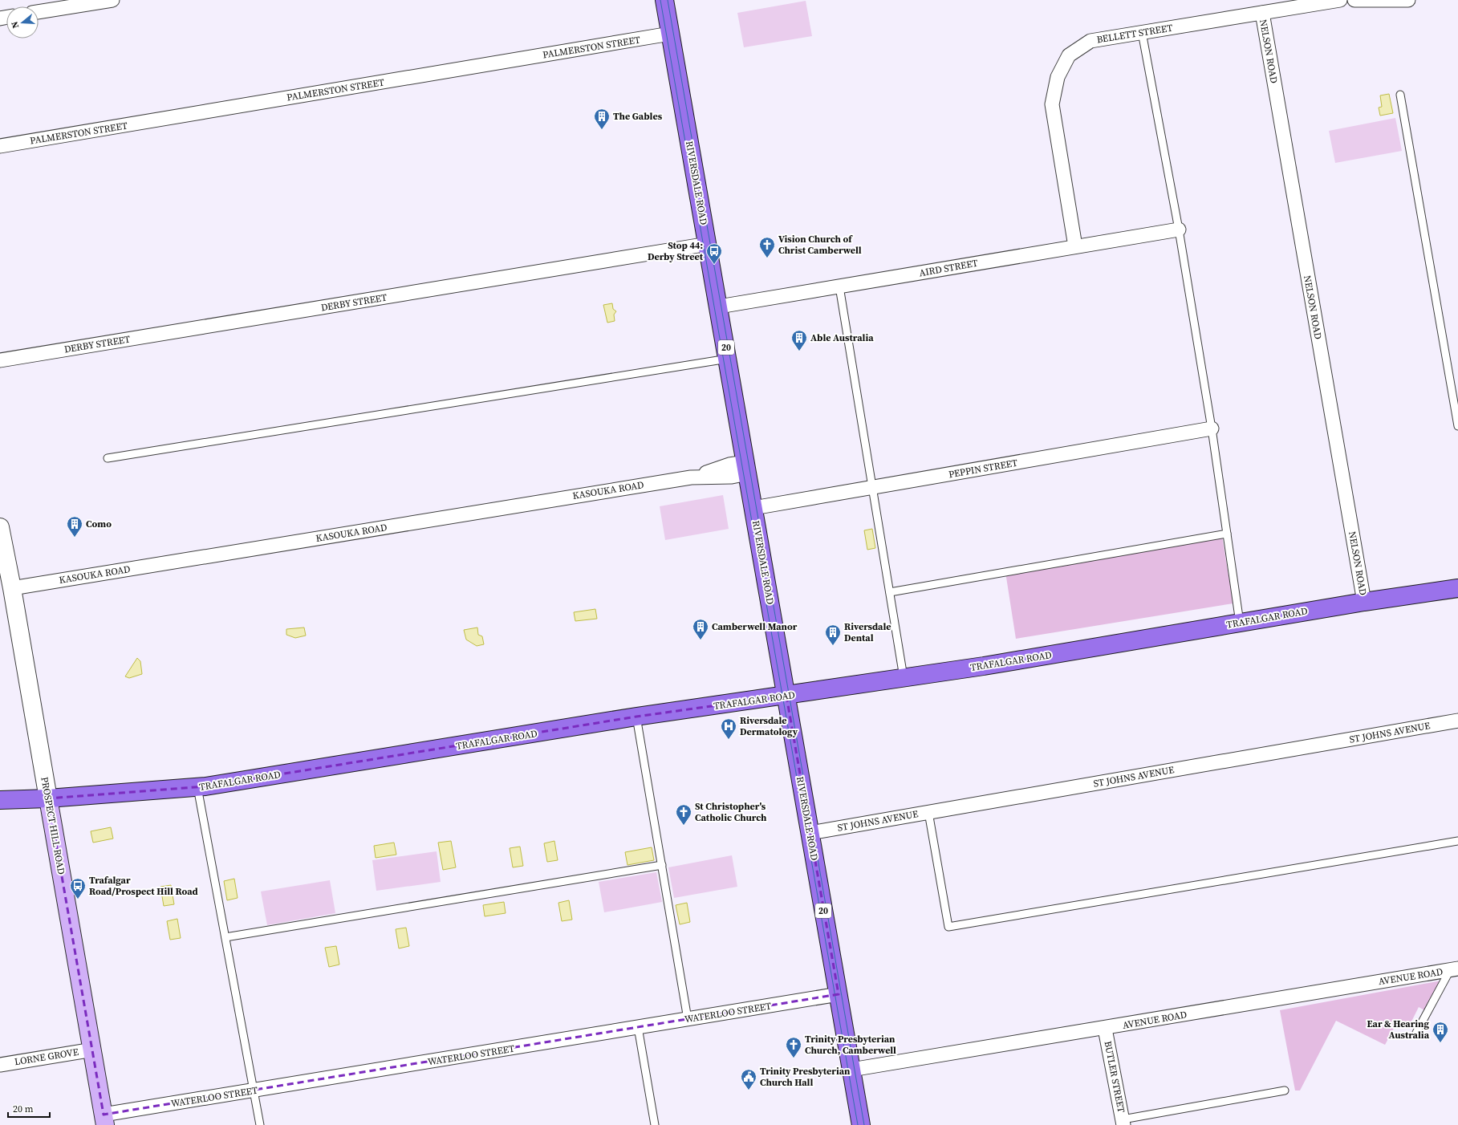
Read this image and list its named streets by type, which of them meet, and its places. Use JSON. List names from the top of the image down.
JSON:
{
  "streets": {
    "main road": [
      "RIVERSDALE ROAD",
      "20",
      "TRAFALGAR ROAD",
      "PROSPECT HILL ROAD"
    ],
    "street": [
      "BELLETT STREET",
      "PALMERSTON STREET",
      "NELSON ROAD",
      "AIRD STREET",
      "DERBY STREET",
      "PEPPIN STREET",
      "KASOUKA ROAD",
      "ST JOHNS AVENUE",
      "AVENUE ROAD",
      "WATERLOO STREET",
      "LORNE GROVE",
      "BUTLER STREET"
    ]
  },
  "crossings": [
    ["BELLETT STREET", "NELSON ROAD"],
    ["BELLETT STREET", "AIRD STREET"],
    ["PALMERSTON STREET", "RIVERSDALE ROAD"],
    ["NELSON ROAD", "TRAFALGAR ROAD"],
    ["RIVERSDALE ROAD", "AIRD STREET"],
    ["RIVERSDALE ROAD", "DERBY STREET"],
    ["RIVERSDALE ROAD", "PEPPIN STREET"],
    ["RIVERSDALE ROAD", "KASOUKA ROAD"],
    ["RIVERSDALE ROAD", "TRAFALGAR ROAD"],
    ["RIVERSDALE ROAD", "ST JOHNS AVENUE"],
    ["RIVERSDALE ROAD", "AVENUE ROAD"],
    ["RIVERSDALE ROAD", "WATERLOO STREET"],
    ["KASOUKA ROAD", "PROSPECT HILL ROAD"],
    ["TRAFALGAR ROAD", "PROSPECT HILL ROAD"],
    ["PROSPECT HILL ROAD", "WATERLOO STREET"],
    ["PROSPECT HILL ROAD", "LORNE GROVE"],
    ["AVENUE ROAD", "BUTLER STREET"]
  ],
  "places": {
    "building": [
      "The Gables",
      "Able Australia",
      "Como",
      "Camberwell Manor",
      "Riversdale Dental",
      "Ear & Hearing Australia"
    ],
    "church": ["Vision Church of Christ Camberwell", "St Christopher's Catholic Church", "Trinity Presbyterian Church, Camberwell"],
    "bus stop": ["Stop 44: Derby Street", "Trafalgar Road/Prospect Hill Road"],
    "hospital": ["Riversdale Dermatology"],
    "public building": ["Trinity Presbyterian Church Hall"]
  },
  "scale_bar": "20 m",
  "north": "left"
}
